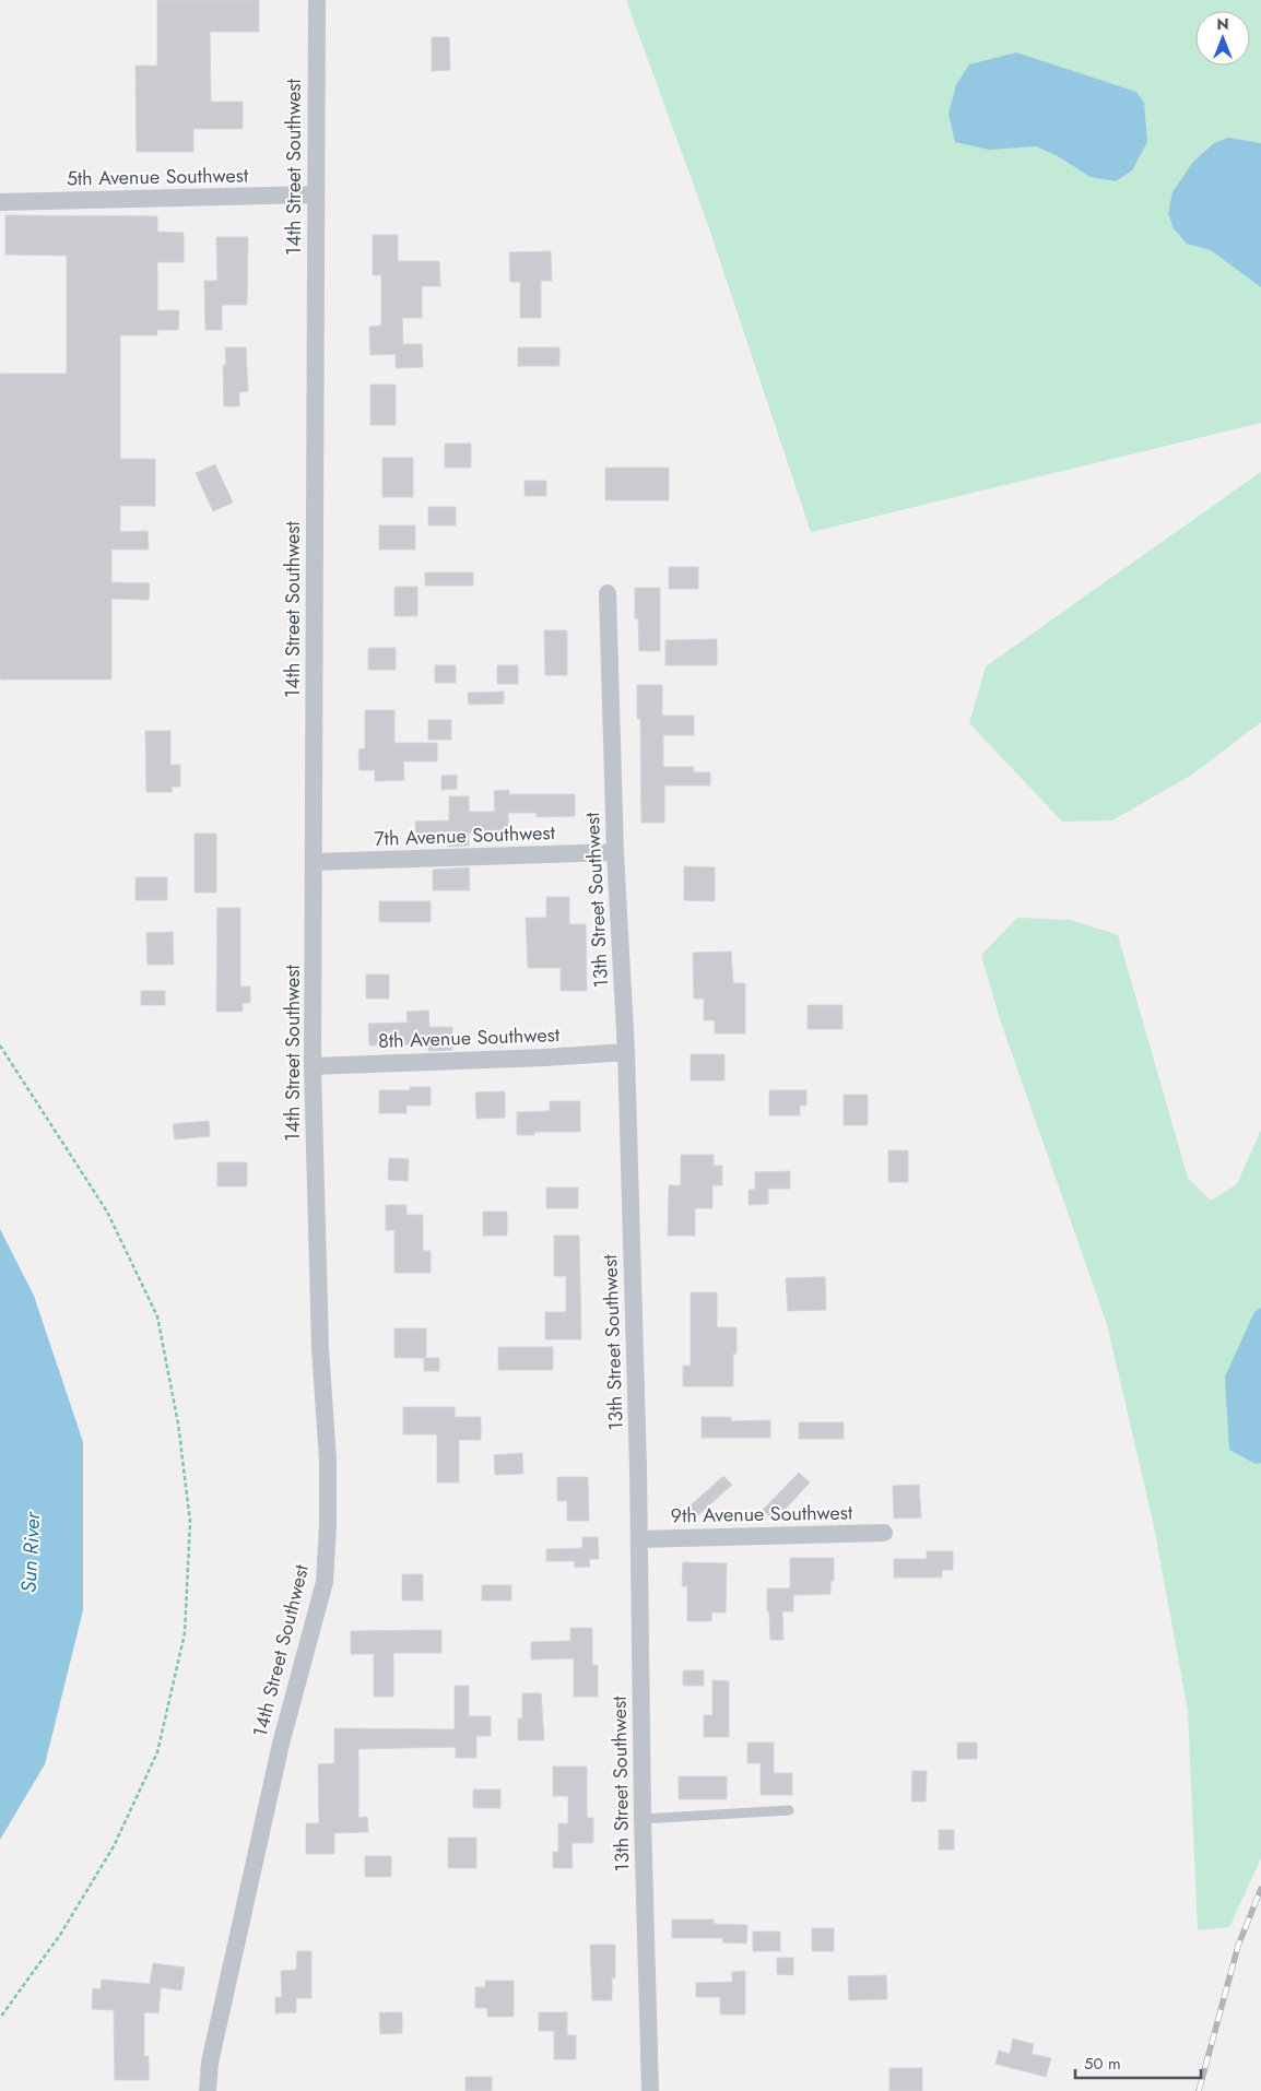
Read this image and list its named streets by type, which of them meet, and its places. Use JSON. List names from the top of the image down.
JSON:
{
  "streets": {
    "street": [
      "14th Street Southwest",
      "5th Avenue Southwest",
      "7th Avenue Southwest",
      "13th Street Southwest",
      "8th Avenue Southwest",
      "9th Avenue Southwest"
    ]
  },
  "crossings": [
    ["14th Street Southwest", "5th Avenue Southwest"],
    ["14th Street Southwest", "7th Avenue Southwest"],
    ["14th Street Southwest", "8th Avenue Southwest"],
    ["7th Avenue Southwest", "13th Street Southwest"],
    ["13th Street Southwest", "8th Avenue Southwest"],
    ["13th Street Southwest", "9th Avenue Southwest"]
  ],
  "water": ["Sun River"],
  "scale_bar": "50 m",
  "north": "top"
}
